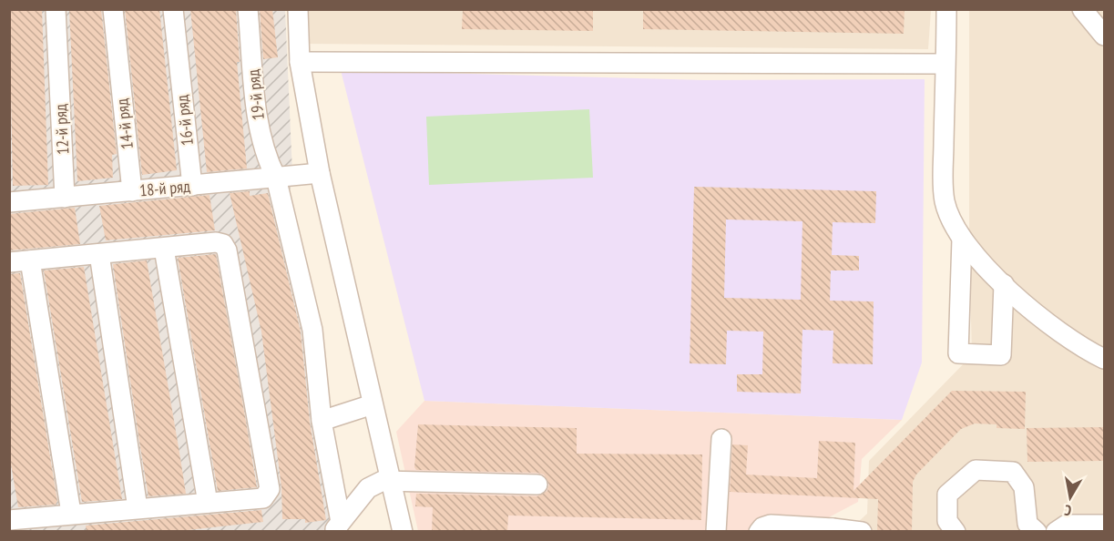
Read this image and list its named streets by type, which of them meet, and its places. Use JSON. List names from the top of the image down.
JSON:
{
  "streets": {
    "street": [
      "19-й ряд",
      "16-й ряд",
      "14-й ряд",
      "12-й ряд",
      "18-й ряд"
    ]
  },
  "crossings": [
    ["19-й ряд", "18-й ряд"],
    ["16-й ряд", "18-й ряд"],
    ["14-й ряд", "18-й ряд"],
    ["12-й ряд", "18-й ряд"]
  ],
  "north": "bottom"
}
